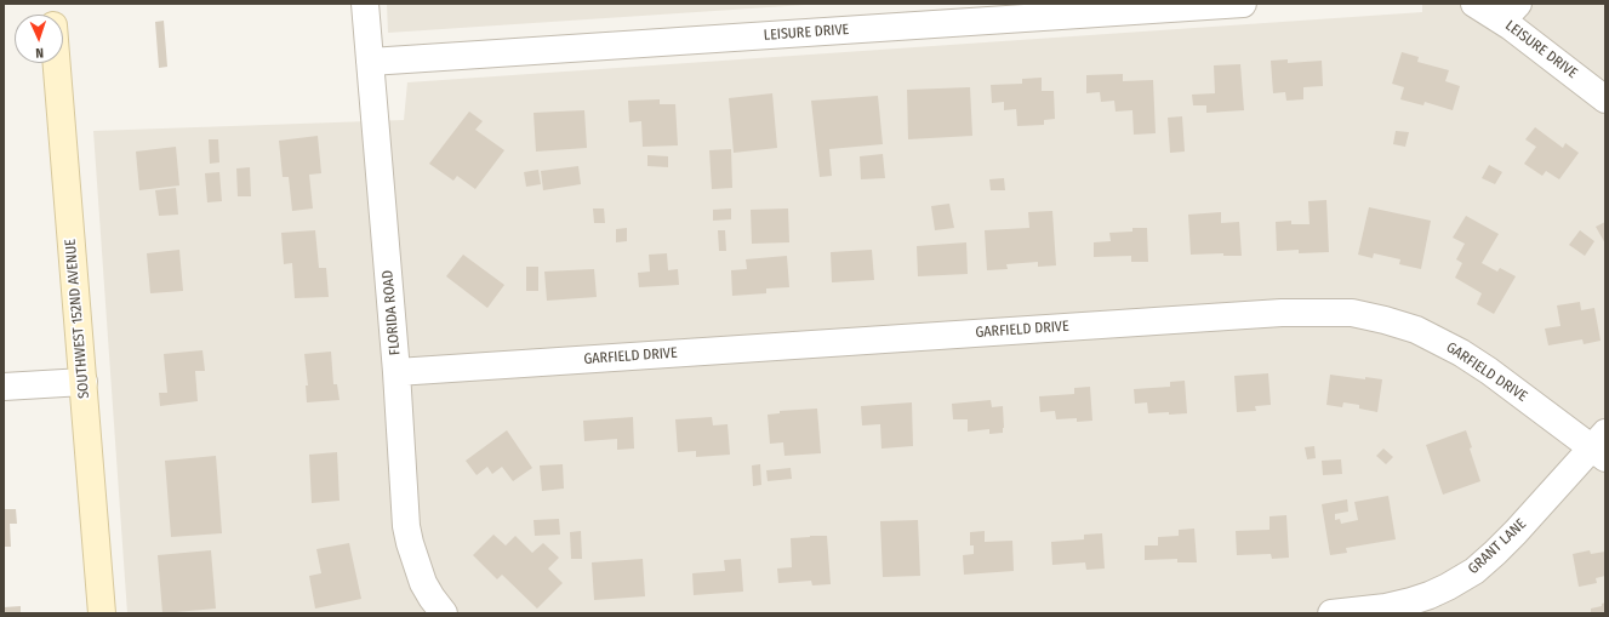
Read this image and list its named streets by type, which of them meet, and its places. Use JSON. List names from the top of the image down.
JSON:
{
  "streets": {
    "street": [
      "LEISURE DRIVE",
      "FLORIDA ROAD",
      "SOUTHWEST 152ND AVENUE",
      "GARFIELD DRIVE",
      "GRANT LANE"
    ]
  },
  "crossings": [
    ["LEISURE DRIVE", "FLORIDA ROAD"],
    ["FLORIDA ROAD", "GARFIELD DRIVE"],
    ["GARFIELD DRIVE", "GRANT LANE"]
  ],
  "north": "bottom"
}
